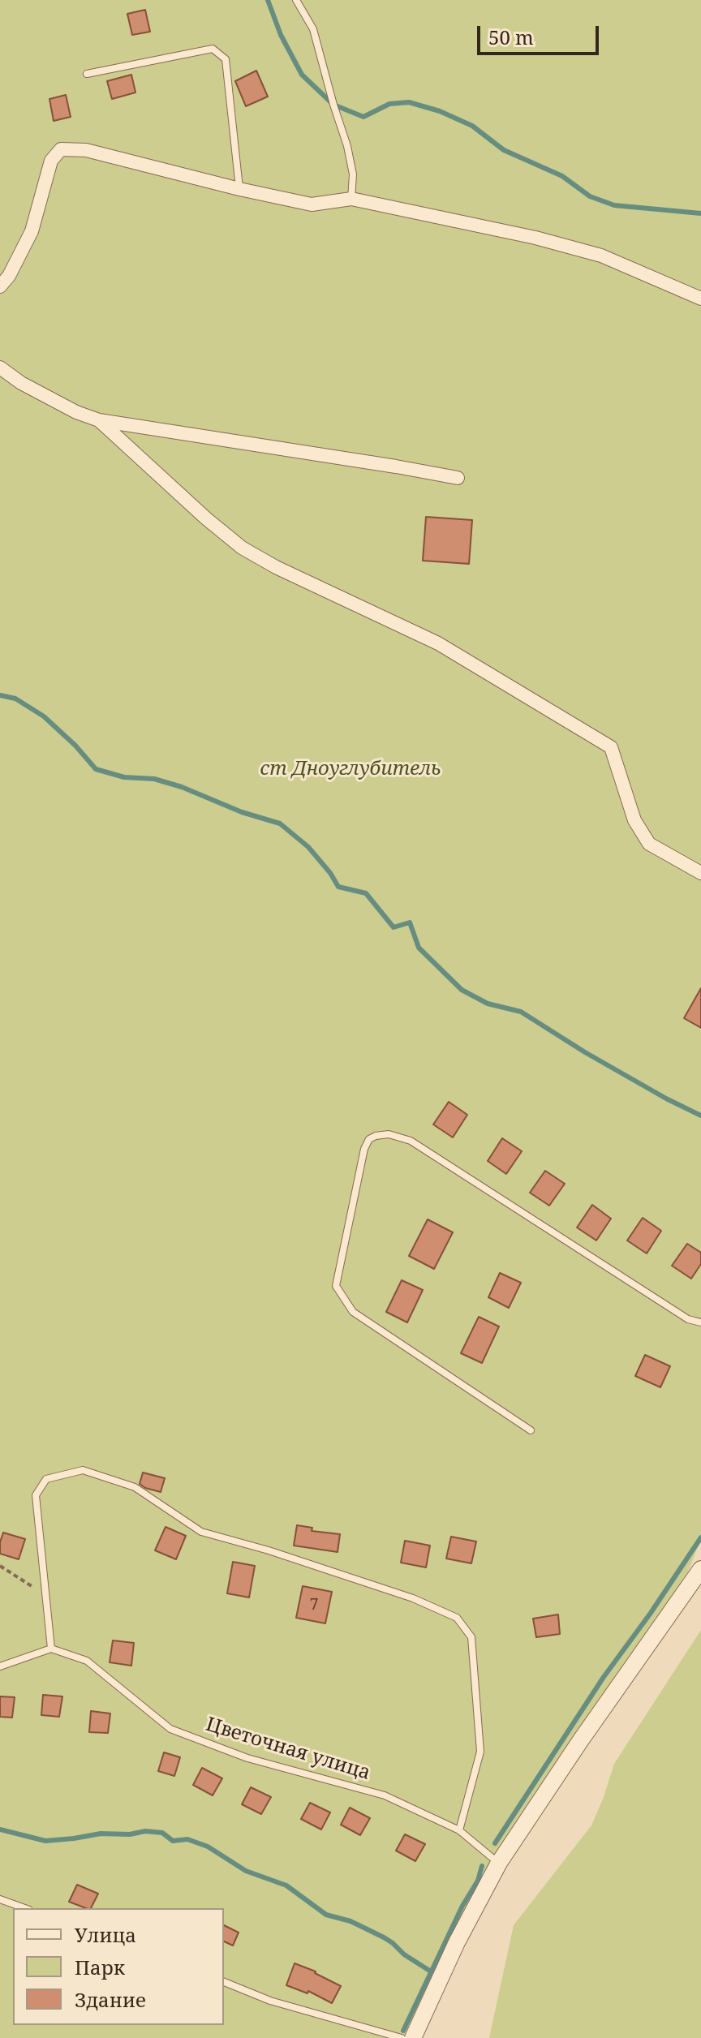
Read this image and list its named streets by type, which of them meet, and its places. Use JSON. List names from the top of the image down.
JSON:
{
  "streets": {
    "lane": ["Цветочная улица"]
  },
  "parks": ["ст Дноуглубитель"],
  "house_numbers": ["7"],
  "legend": ["Улица", "Парк", "Здание"],
  "scale_bar": "50 m"
}
